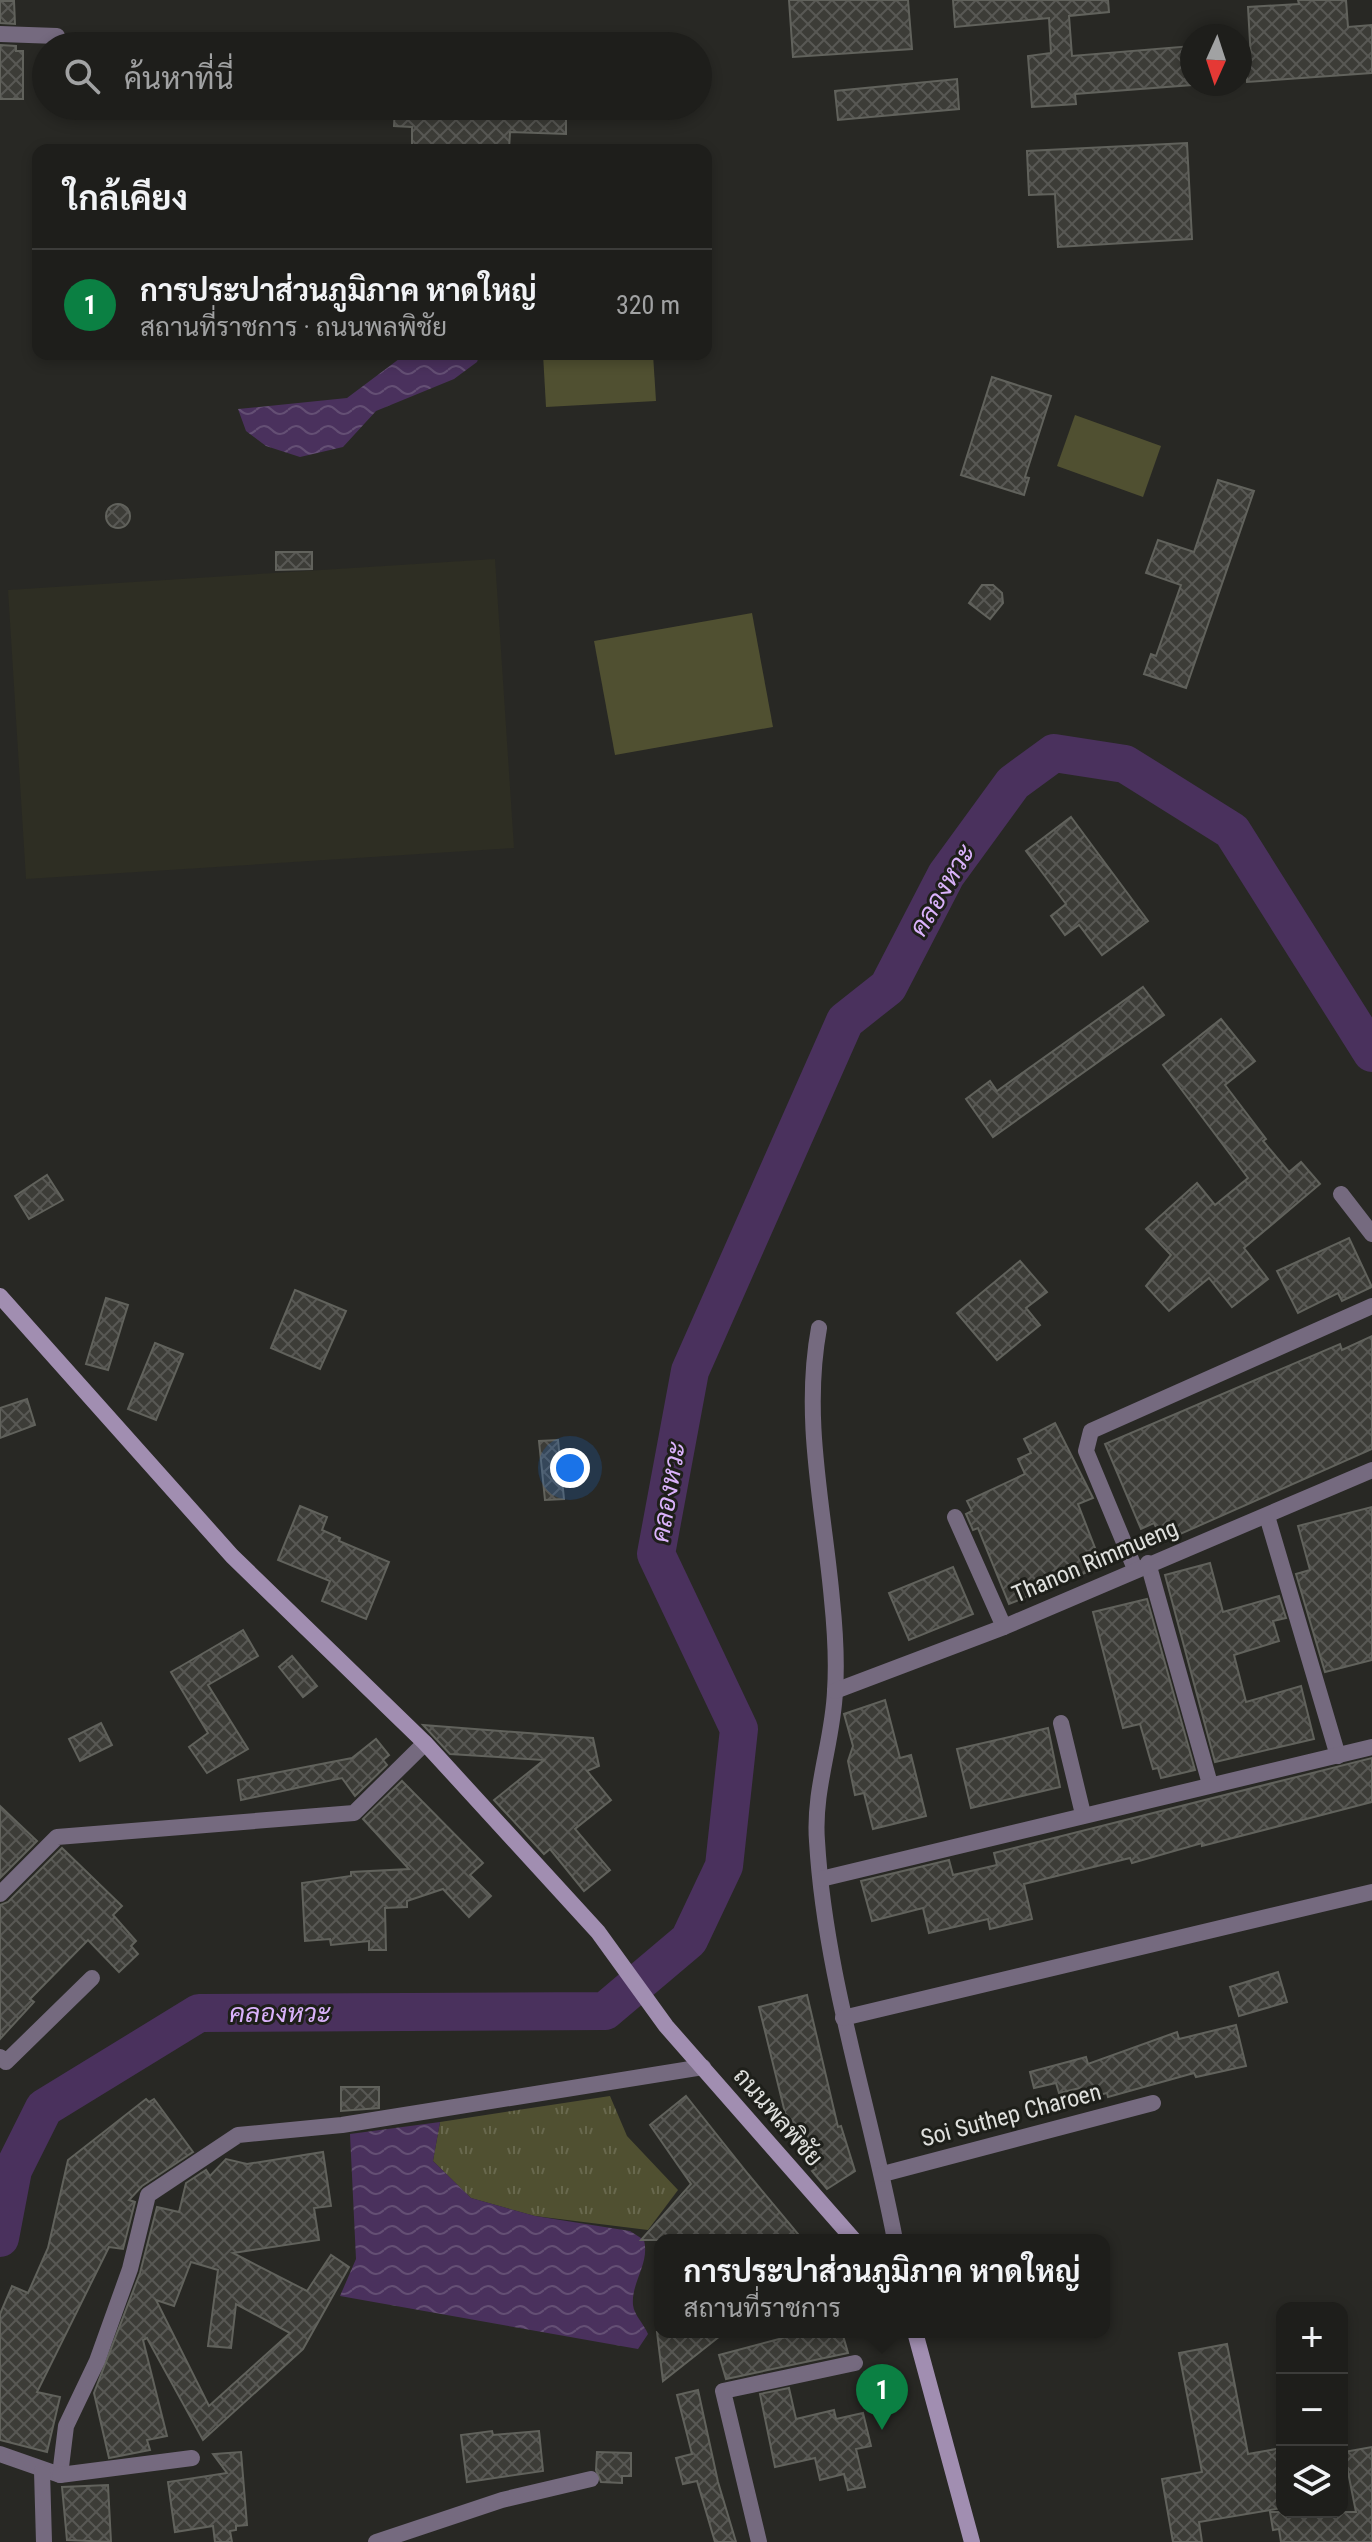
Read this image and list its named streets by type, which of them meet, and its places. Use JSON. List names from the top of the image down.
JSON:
{
  "streets": {
    "street": ["Thanon Rimmueng", "Soi Suthep Charoen", "ถนนพลพิชัย"]
  },
  "water": ["คลองหวะ"],
  "north": "bottom",
  "page": {
    "search": "ค้นหาที่นี่",
    "heading": "ใกล้เคียง",
    "list": [
      {
        "mark": "1",
        "name": "การประปาส่วนภูมิภาค หาดใหญ่",
        "note": "สถานที่ราชการ · ถนนพลพิชัย",
        "value": "320 m"
      }
    ],
    "popup": ["การประปาส่วนภูมิภาค หาดใหญ่", "สถานที่ราชการ"],
    "map_buttons": ["+", "−"],
    "pins": "1"
  }
}
